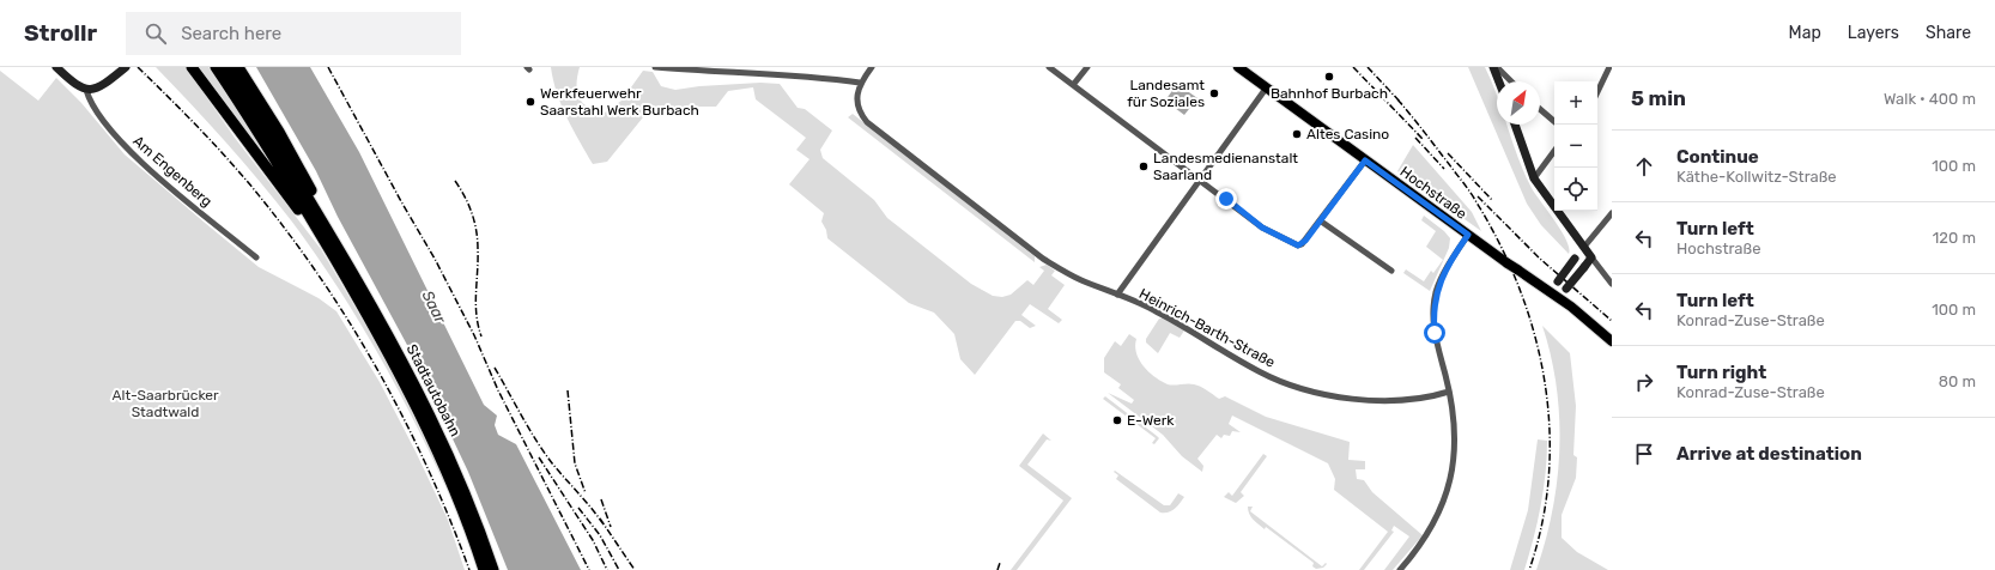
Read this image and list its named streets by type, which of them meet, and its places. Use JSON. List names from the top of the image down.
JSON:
{
  "streets": {
    "highway": ["Stadtautobahn"],
    "main road": ["Hochstraße"],
    "street": ["Am Engenberg", "Heinrich-Barth-Straße"]
  },
  "water": ["Saar"],
  "parks": ["Alt-Saarbrücker Stadtwald"],
  "places": [
    "Bahnhof Burbach",
    "Landesamt für Soziales",
    "Werkfeuerwehr Saarstahl Werk Burbach",
    "Altes Casino",
    "Landesmedienanstalt Saarland",
    "E-Werk"
  ],
  "north": "top right",
  "page": {
    "header": "Strollr",
    "search": "Search here",
    "nav": ["Map", "Layers", "Share"],
    "heading": ["5 min", "Walk · 400 m"],
    "map_buttons": ["+", "−"],
    "list": [
      ["Continue", "Käthe-Kollwitz-Straße", "100 m"],
      ["Turn left", "Hochstraße", "120 m"],
      ["Turn left", "Konrad-Zuse-Straße", "100 m"],
      ["Turn right", "Konrad-Zuse-Straße", "80 m"],
      "Arrive at destination"
    ]
  }
}
